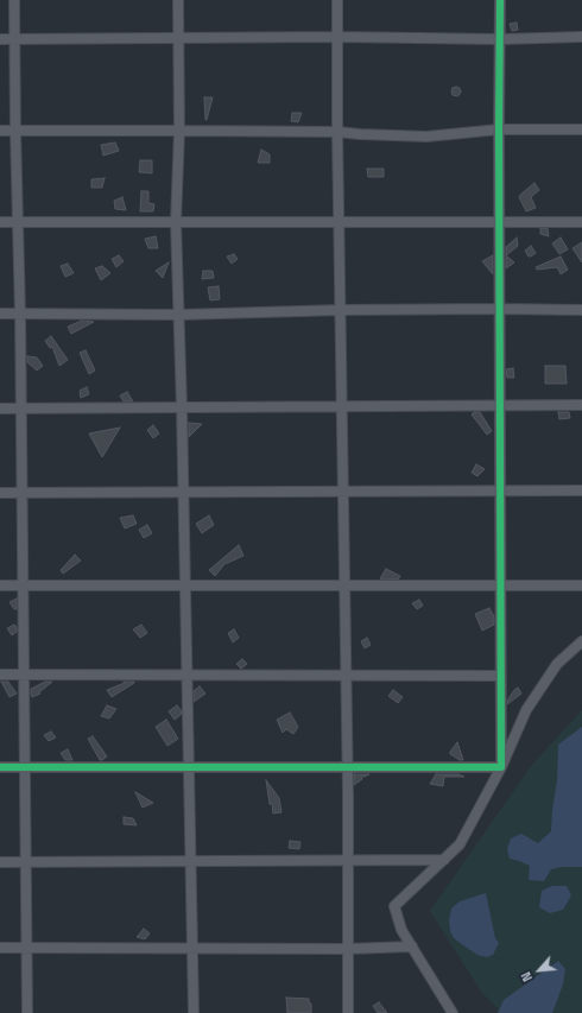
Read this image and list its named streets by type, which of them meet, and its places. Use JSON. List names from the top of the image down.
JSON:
{
  "north": "bottom left"
}
